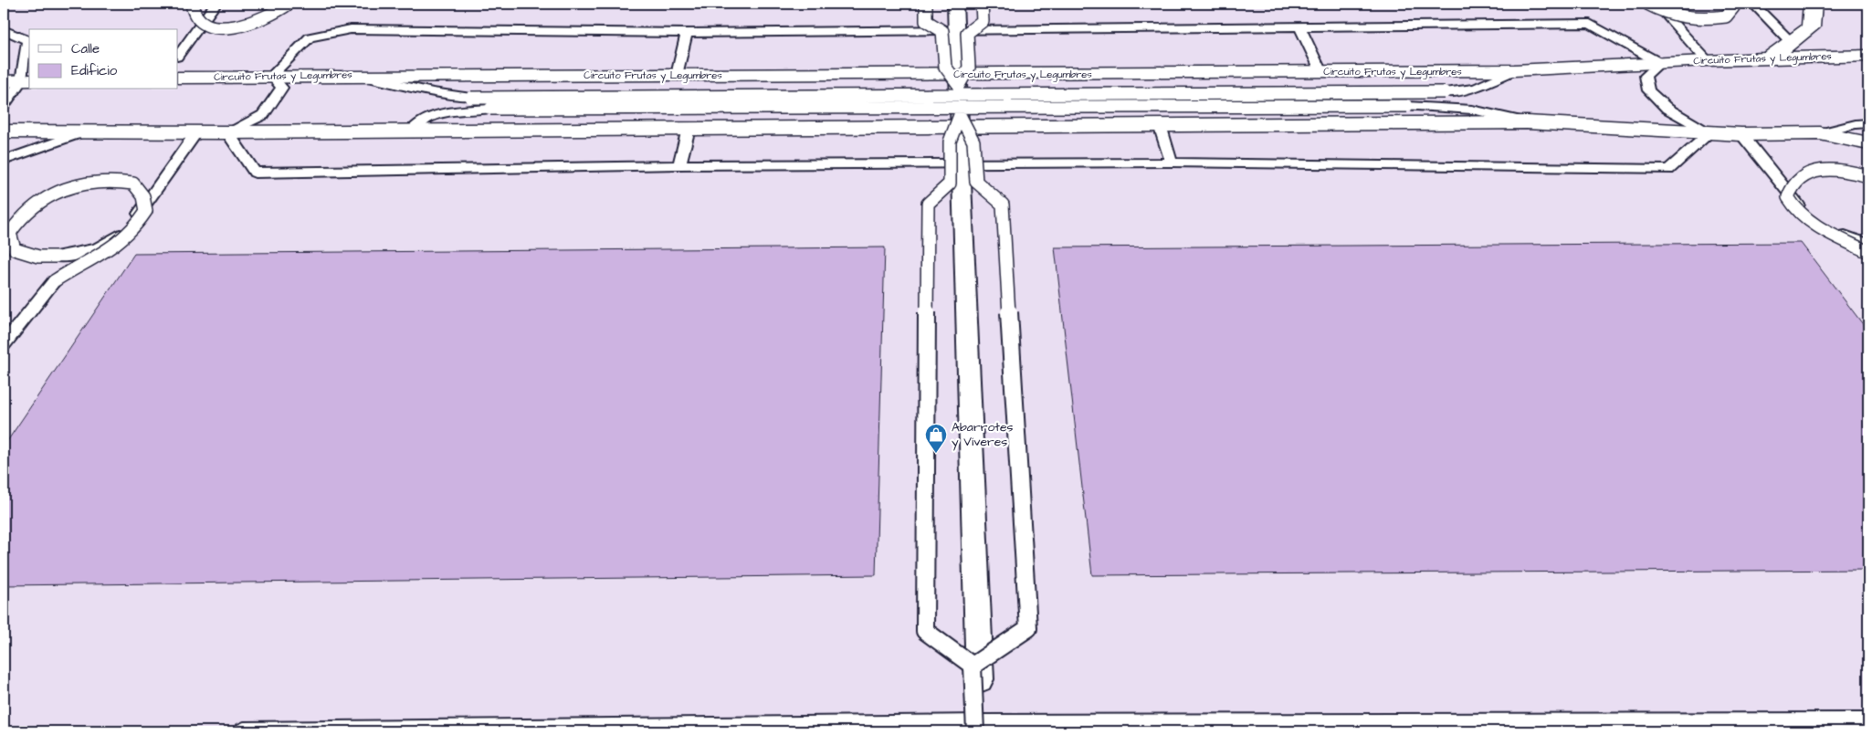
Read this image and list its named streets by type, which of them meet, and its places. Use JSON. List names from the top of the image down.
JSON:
{
  "streets": {
    "street": ["Circuito Frutas y Legumbres"]
  },
  "places": {
    "shop": ["Abarrotes y Víveres"]
  },
  "legend": ["Calle", "Edificio"]
}
